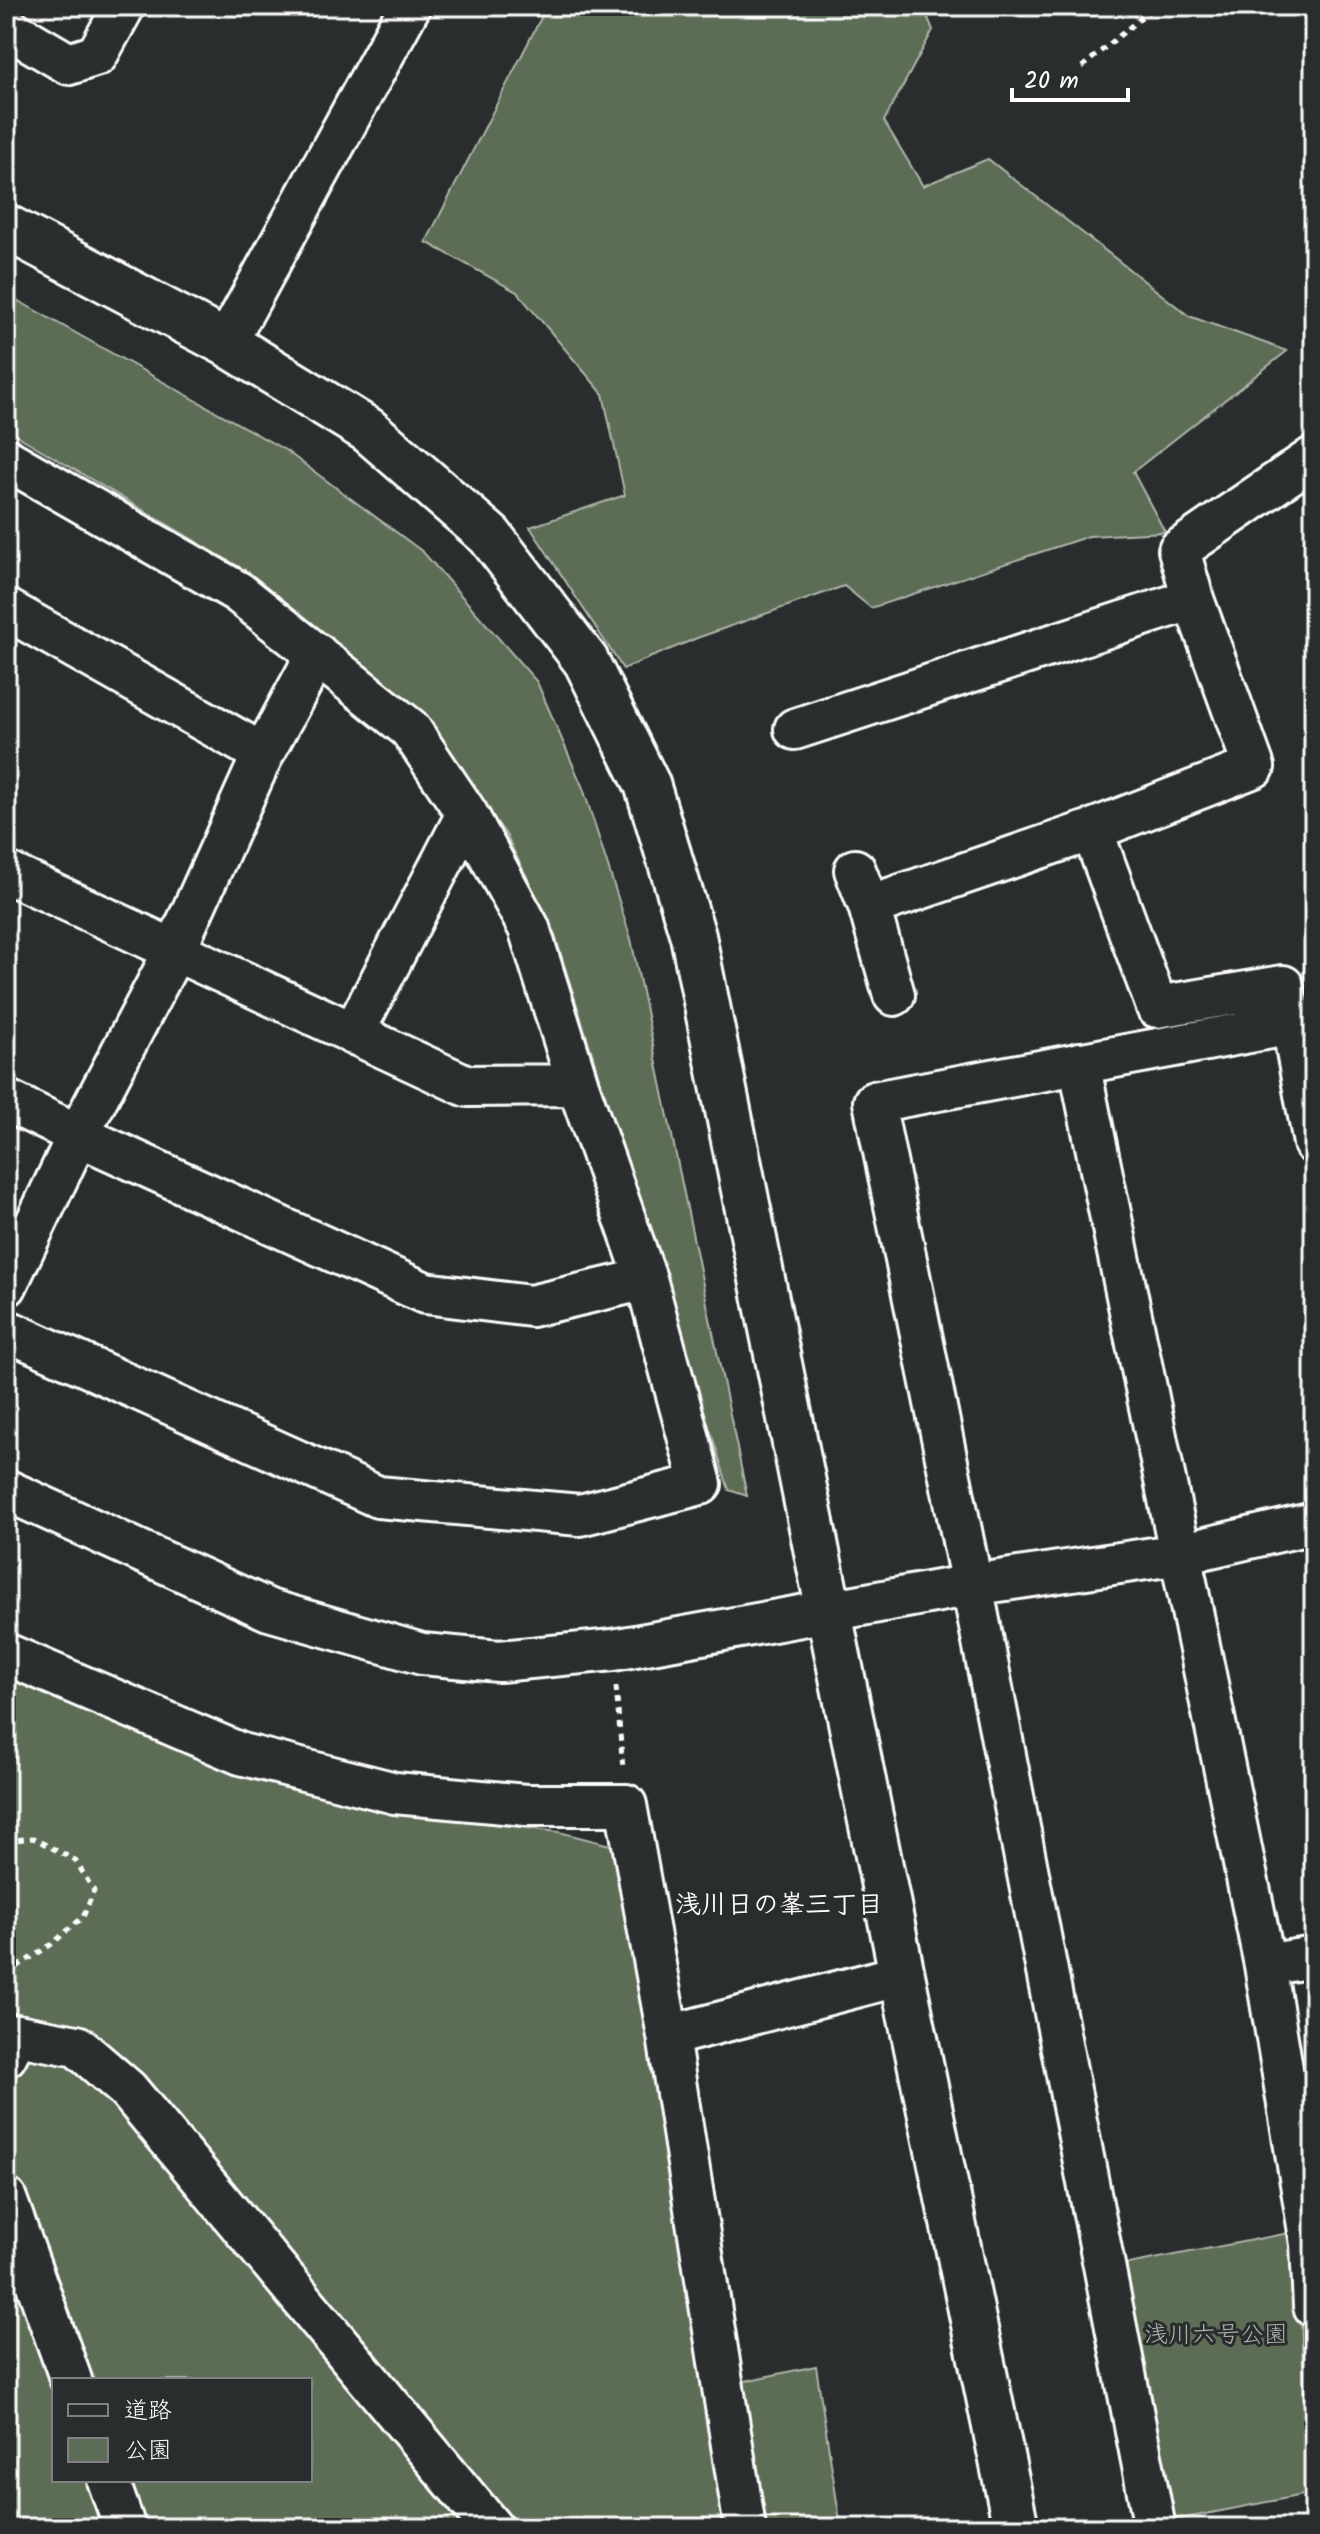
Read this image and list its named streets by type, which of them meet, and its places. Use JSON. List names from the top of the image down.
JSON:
{
  "districts": ["浅川日の峯三丁目"],
  "parks": ["浅川六号公園"],
  "legend": ["道路", "公園"],
  "scale_bar": "20 m"
}
